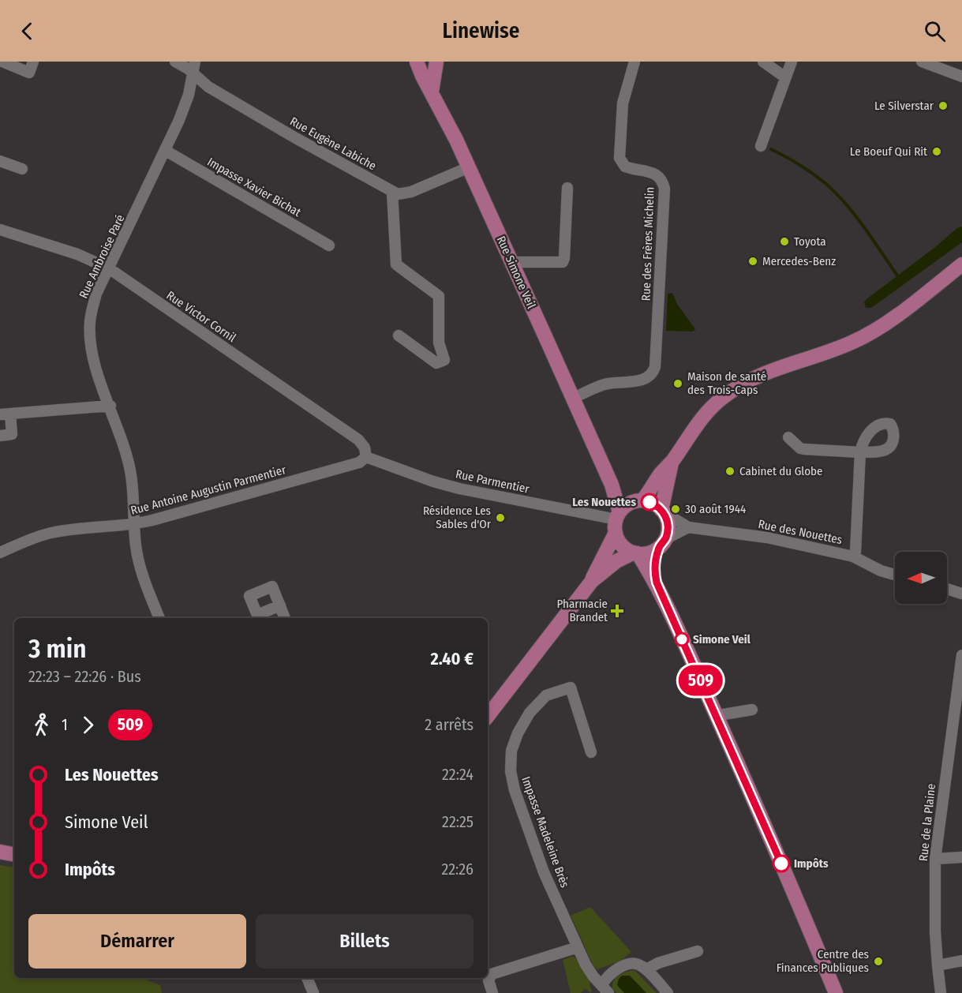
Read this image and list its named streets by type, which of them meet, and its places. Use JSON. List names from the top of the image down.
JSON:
{
  "streets": {
    "main road": ["Rue Simone Veil"],
    "street": [
      "Rue Eugène Labiche",
      "Impasse Xavier Bichat",
      "Rue des Frères Michelin",
      "Rue Ambroise Paré",
      "Rue Victor Cornil",
      "Rue Parmentier",
      "Rue Antoine Augustin Parmentier",
      "Rue des Nouettes",
      "Rue de la Plaine",
      "Impasse Madeleine Brès"
    ]
  },
  "crossings": [
    ["Rue Eugène Labiche", "Rue Ambroise Paré"],
    ["Impasse Xavier Bichat", "Rue Ambroise Paré"],
    ["Rue des Frères Michelin", "Rue Simone Veil"],
    ["Rue Ambroise Paré", "Rue Victor Cornil"],
    ["Rue Ambroise Paré", "Rue Antoine Augustin Parmentier"],
    ["Rue Simone Veil", "Rue Parmentier"],
    ["Rue Simone Veil", "Rue des Nouettes"],
    ["Rue Victor Cornil", "Rue Parmentier"],
    ["Rue Victor Cornil", "Rue Antoine Augustin Parmentier"],
    ["Rue Parmentier", "Rue Antoine Augustin Parmentier"],
    ["Rue Parmentier", "Rue des Nouettes"]
  ],
  "places": {
    "other": [
      "Le Silverstar",
      "Le Boeuf Qui Rit",
      "Toyota",
      "Mercedes-Benz",
      "Maison de santé des Trois-Caps",
      "Cabinet du Globe",
      "Les Nouettes",
      "30 août 1944",
      "Résidence Les Sables d'Or",
      "Simone Veil",
      "Impôts",
      "Centre des Finances Publiques"
    ],
    "health": ["Pharmacie Brandet"]
  },
  "lines": ["bus line 509"],
  "north": "left",
  "page": {
    "header": "Linewise",
    "on_map": "509",
    "heading": ["3 min", "22:23 – 22:26 · Bus", "2.40 €"],
    "legs": ["1", "509", "2 arrêts"],
    "list": [
      {
        "name": "Les Nouettes",
        "value": "22:24"
      },
      {
        "name": "Simone Veil",
        "value": "22:25"
      },
      {
        "name": "Impôts",
        "value": "22:26"
      }
    ],
    "buttons": ["Démarrer", "Billets"]
  }
}
